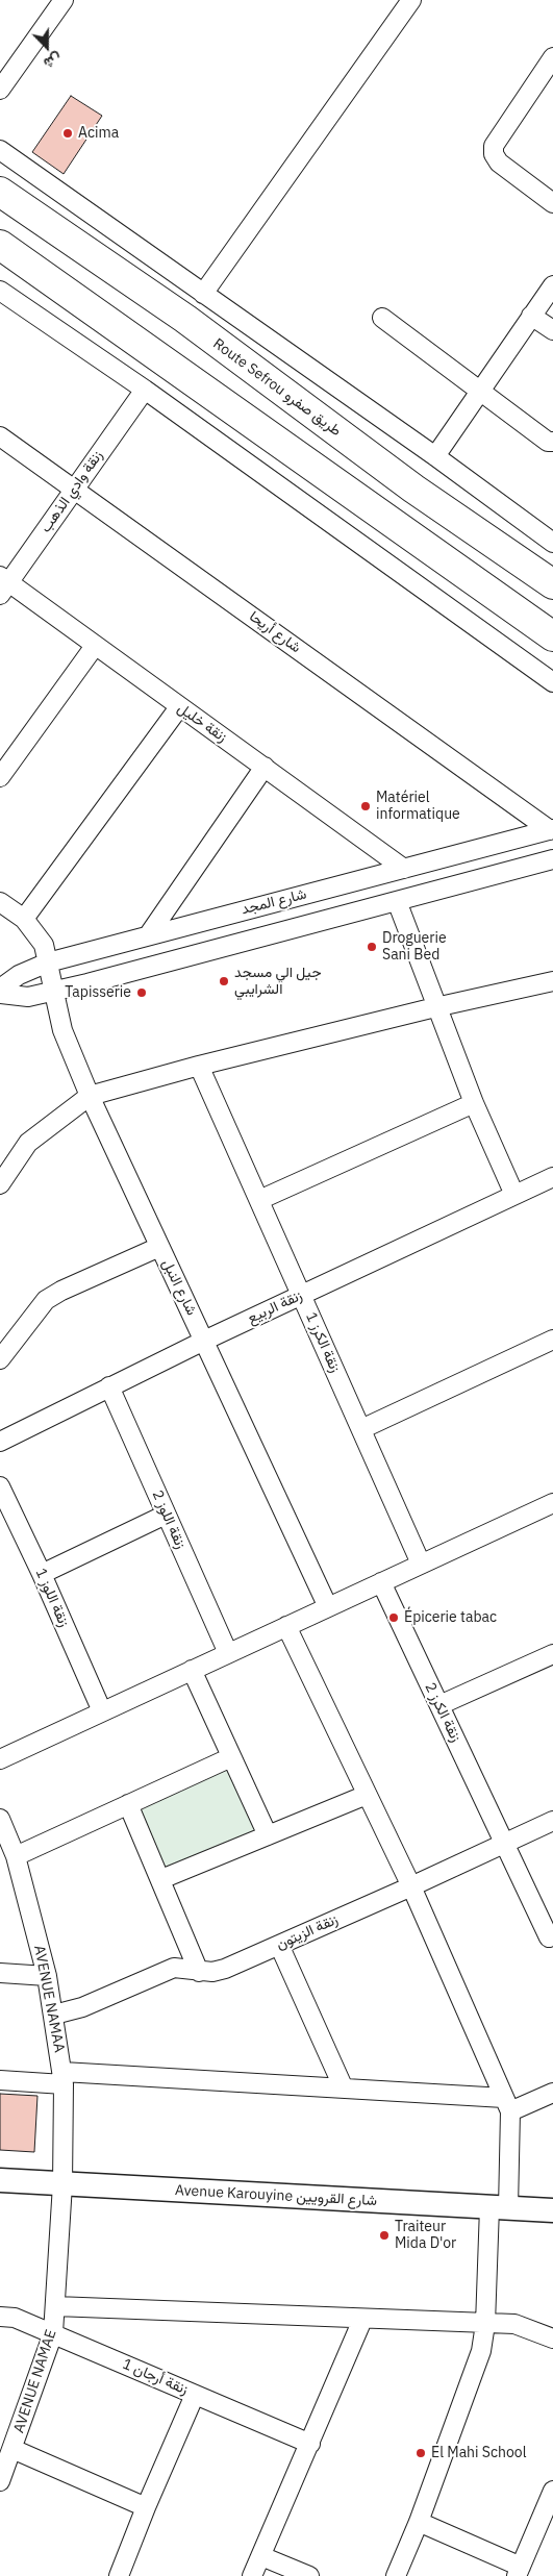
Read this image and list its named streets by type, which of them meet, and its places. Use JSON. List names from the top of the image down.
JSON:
{
  "streets": {
    "main road": ["Route Sefrou طريق صفرو"],
    "street": [
      "زنقة وادي الذهب",
      "شارع أريحا",
      "زنقة خليل",
      "شارع المجد",
      "شارع النبل",
      "زنقة الربيع",
      "زنقة الكرز 1",
      "زنقة اللوز 2",
      "زنقة اللوز 1",
      "زنقة الكرز 2",
      "زنقة الزيتون",
      "AVENUE NAMAA",
      "Avenue Karouyine شارع القرويين",
      "زنقة أرجان 1",
      "AVENUE NAMAE"
    ]
  },
  "crossings": [
    ["زنقة وادي الذهب", "شارع أريحا"],
    ["زنقة وادي الذهب", "زنقة خليل"],
    ["شارع أريحا", "شارع المجد"],
    ["زنقة خليل", "شارع المجد"],
    ["شارع المجد", "شارع النبل"],
    ["شارع النبل", "زنقة الربيع"],
    ["زنقة الربيع", "زنقة الكرز 1"],
    ["زنقة الربيع", "زنقة اللوز 2"],
    ["زنقة الكرز 2", "زنقة الزيتون"],
    ["زنقة الزيتون", "AVENUE NAMAA"],
    ["AVENUE NAMAA", "Avenue Karouyine شارع القرويين"],
    ["AVENUE NAMAA", "AVENUE NAMAE"],
    ["Avenue Karouyine شارع القرويين", "AVENUE NAMAE"],
    ["زنقة أرجان 1", "AVENUE NAMAE"]
  ],
  "places": [
    "Acima",
    "Matériel informatique",
    "Droguerie Sani Bed",
    "جيل الي مسجد الشرايبي",
    "Tapisserie",
    "Épicerie tabac",
    "Traiteur Mida D'or",
    "El Mahi School"
  ],
  "north": "bottom"
}
